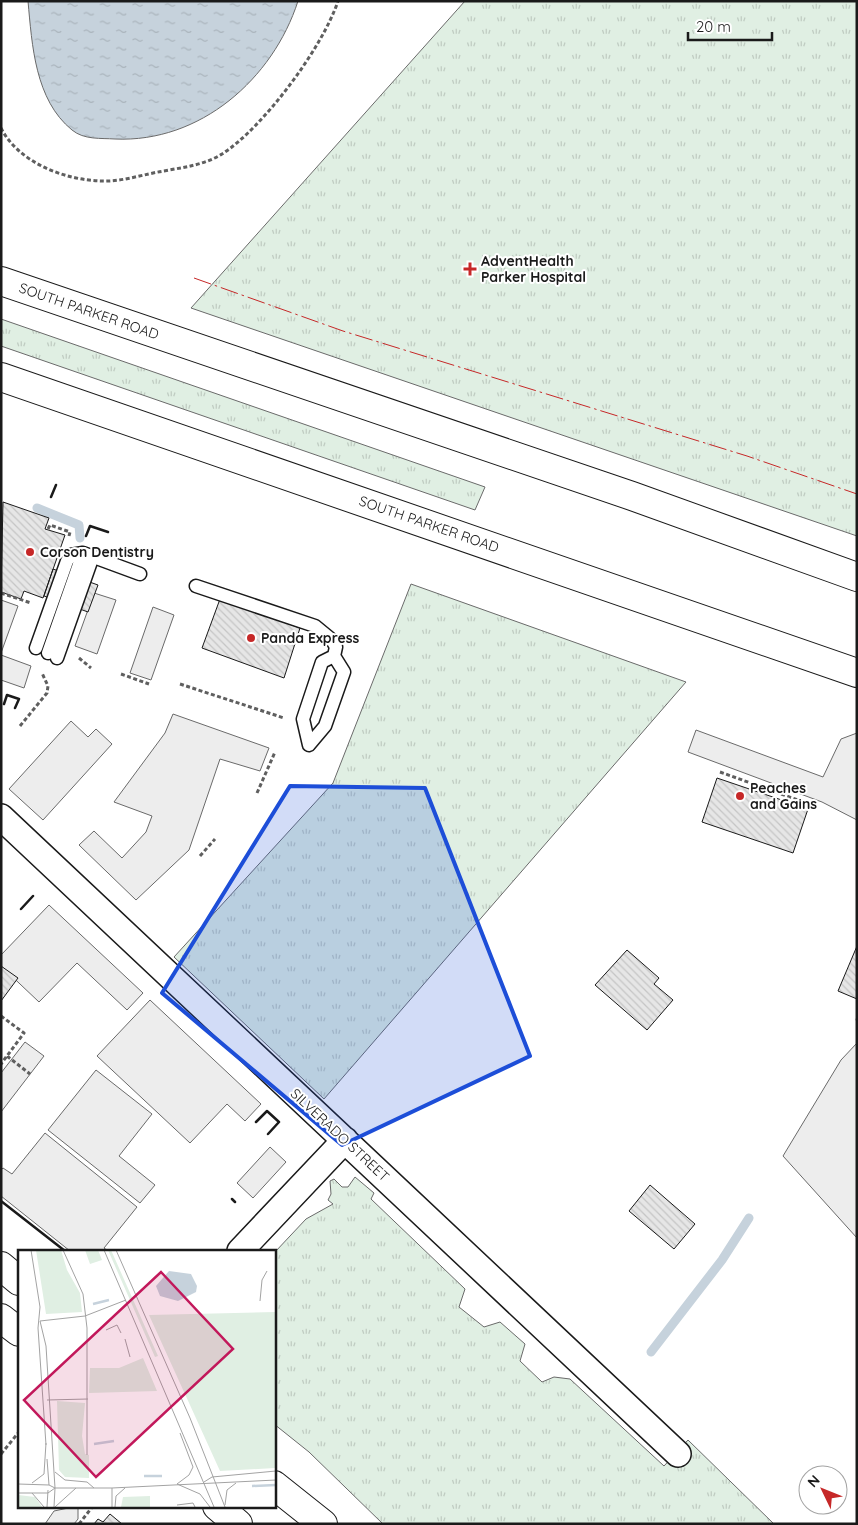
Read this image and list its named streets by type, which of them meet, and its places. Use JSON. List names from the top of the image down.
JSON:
{
  "streets": {
    "main road": ["SOUTH PARKER ROAD"],
    "street": ["SILVERADO STREET"]
  },
  "places": {
    "health": ["AdventHealth Parker Hospital"],
    "other": ["Corson Dentistry", "Panda Express", "Peaches and Gains"]
  },
  "scale_bar": "20 m",
  "north": "top left"
}
